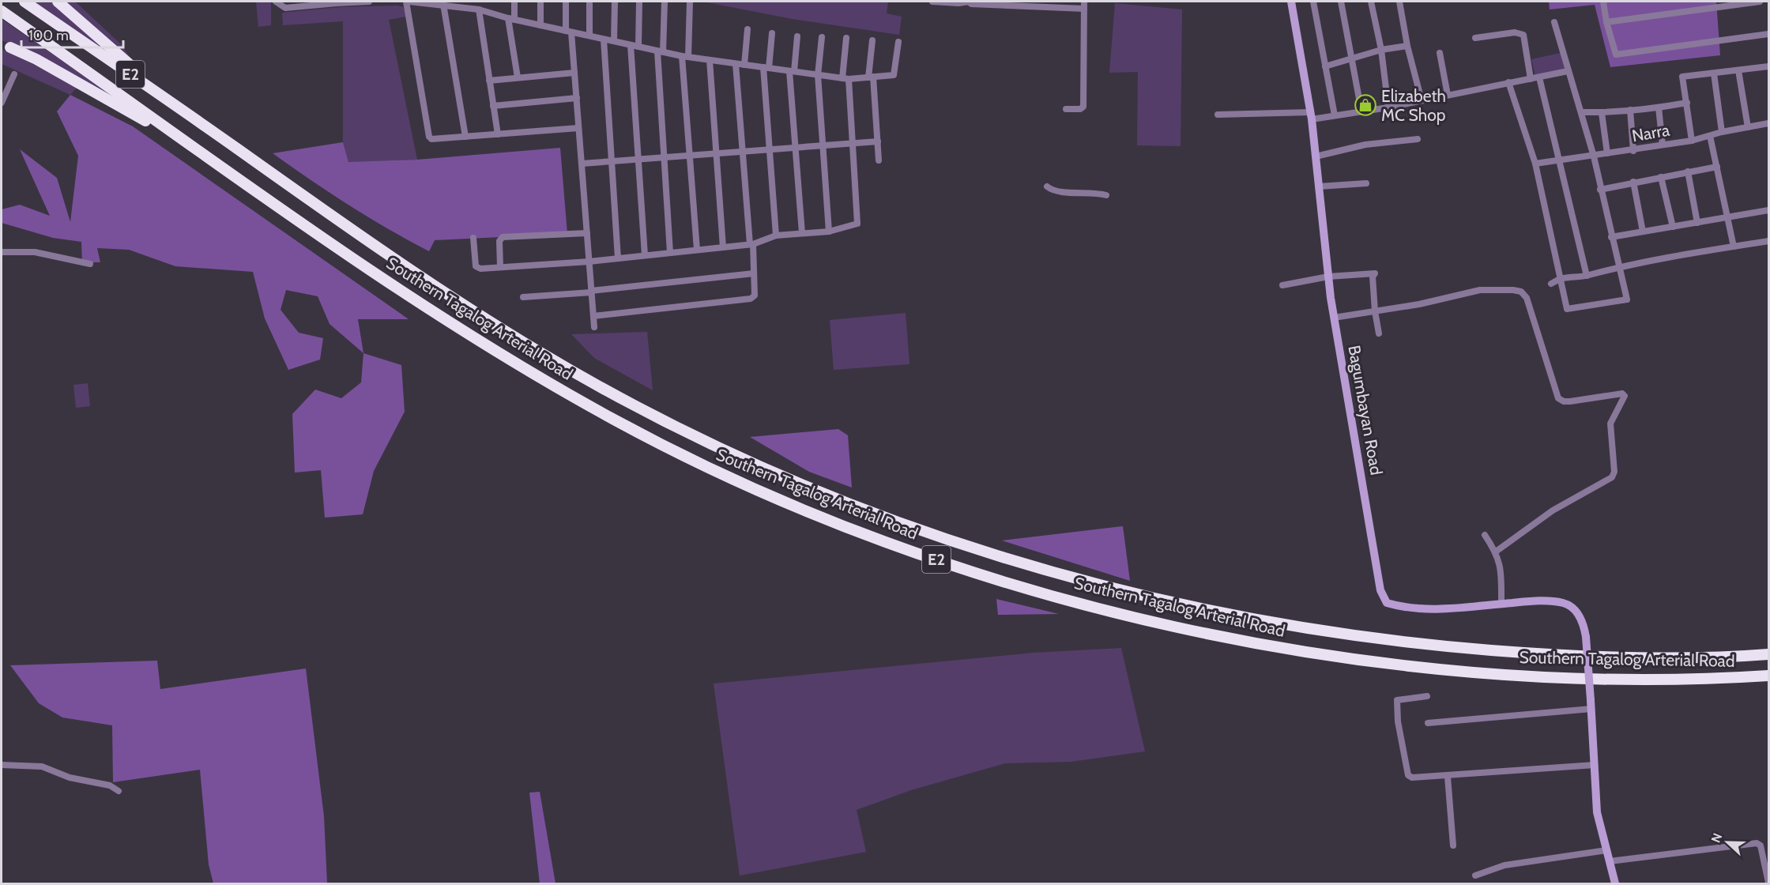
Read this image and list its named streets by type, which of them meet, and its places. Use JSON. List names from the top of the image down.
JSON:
{
  "streets": {
    "highway": ["E2", "Southern Tagalog Arterial Road"],
    "street": ["Narra", "Bagumbayan Road"]
  },
  "places": {
    "shop": ["Elizabeth MC Shop"]
  },
  "scale_bar": "100 m",
  "north": "left"
}
